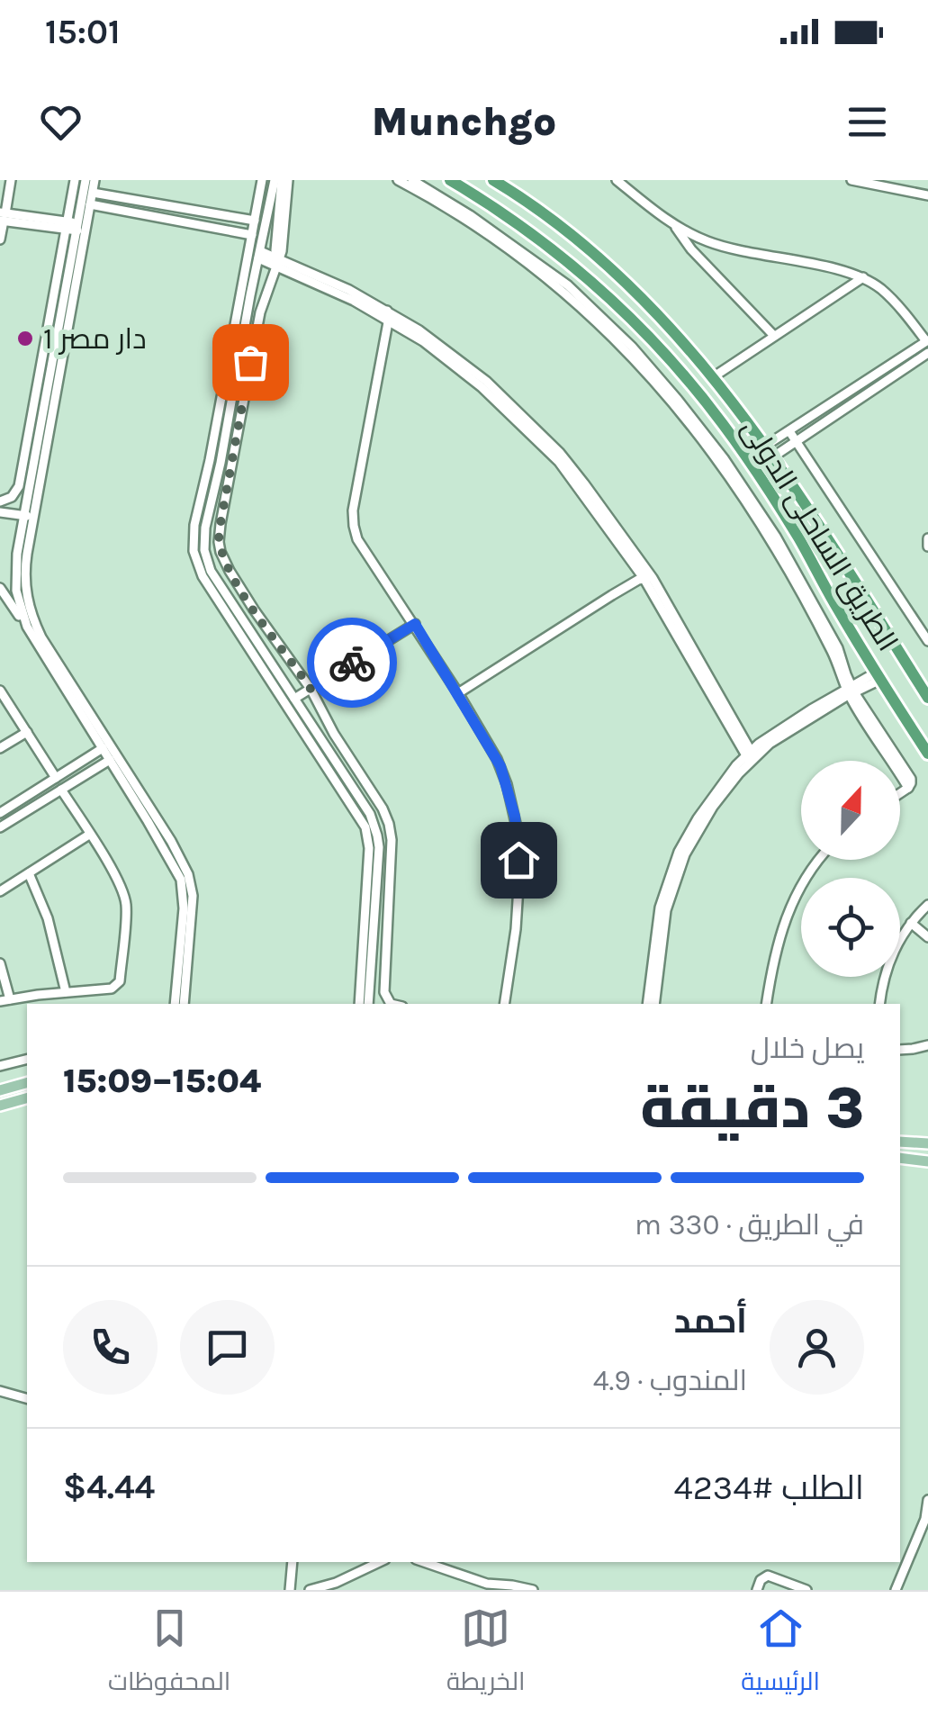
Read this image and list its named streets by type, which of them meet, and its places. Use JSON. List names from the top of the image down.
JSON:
{
  "streets": {
    "highway": ["الطريق الساحلى الدولى"]
  },
  "places": ["دار مصر 1"],
  "north": "top",
  "page": {
    "status": "15:01",
    "header": "Munchgo",
    "heading": ["3 دقيقة", "يصل خلال", "15:04–15:09"],
    "panel": [
      "أحمد",
      "المندوب · 4.9",
      "الطلب #4234",
      "$4.44"
    ],
    "bar": "في الطريق · 330 m",
    "tabs": ["الرئيسية", "الخريطة", "المحفوظات"]
  }
}
